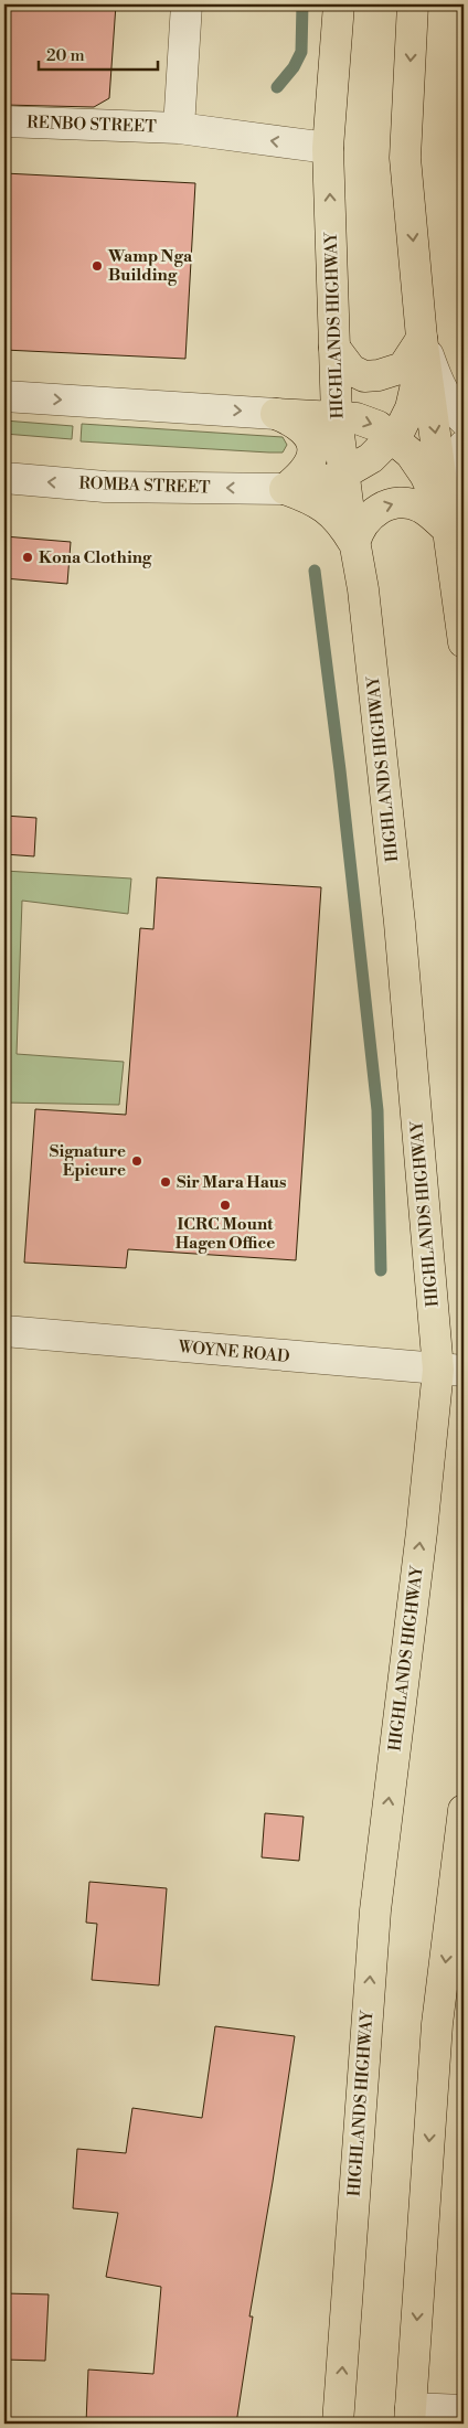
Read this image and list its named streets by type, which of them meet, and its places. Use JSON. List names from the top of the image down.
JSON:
{
  "streets": {
    "main road": ["HIGHLANDS HIGHWAY"],
    "street": ["RENBO STREET", "ROMBA STREET", "WOYNE ROAD"]
  },
  "crossings": [
    ["RENBO STREET", "HIGHLANDS HIGHWAY"],
    ["HIGHLANDS HIGHWAY", "WOYNE ROAD"]
  ],
  "one_way": ["RENBO STREET"],
  "places": [
    "Wamp Nga Building",
    "Kona Clothing",
    "Signature Epicure",
    "Sir Mara Haus",
    "ICRC Mount Hagen Office"
  ],
  "scale_bar": "20 m"
}
